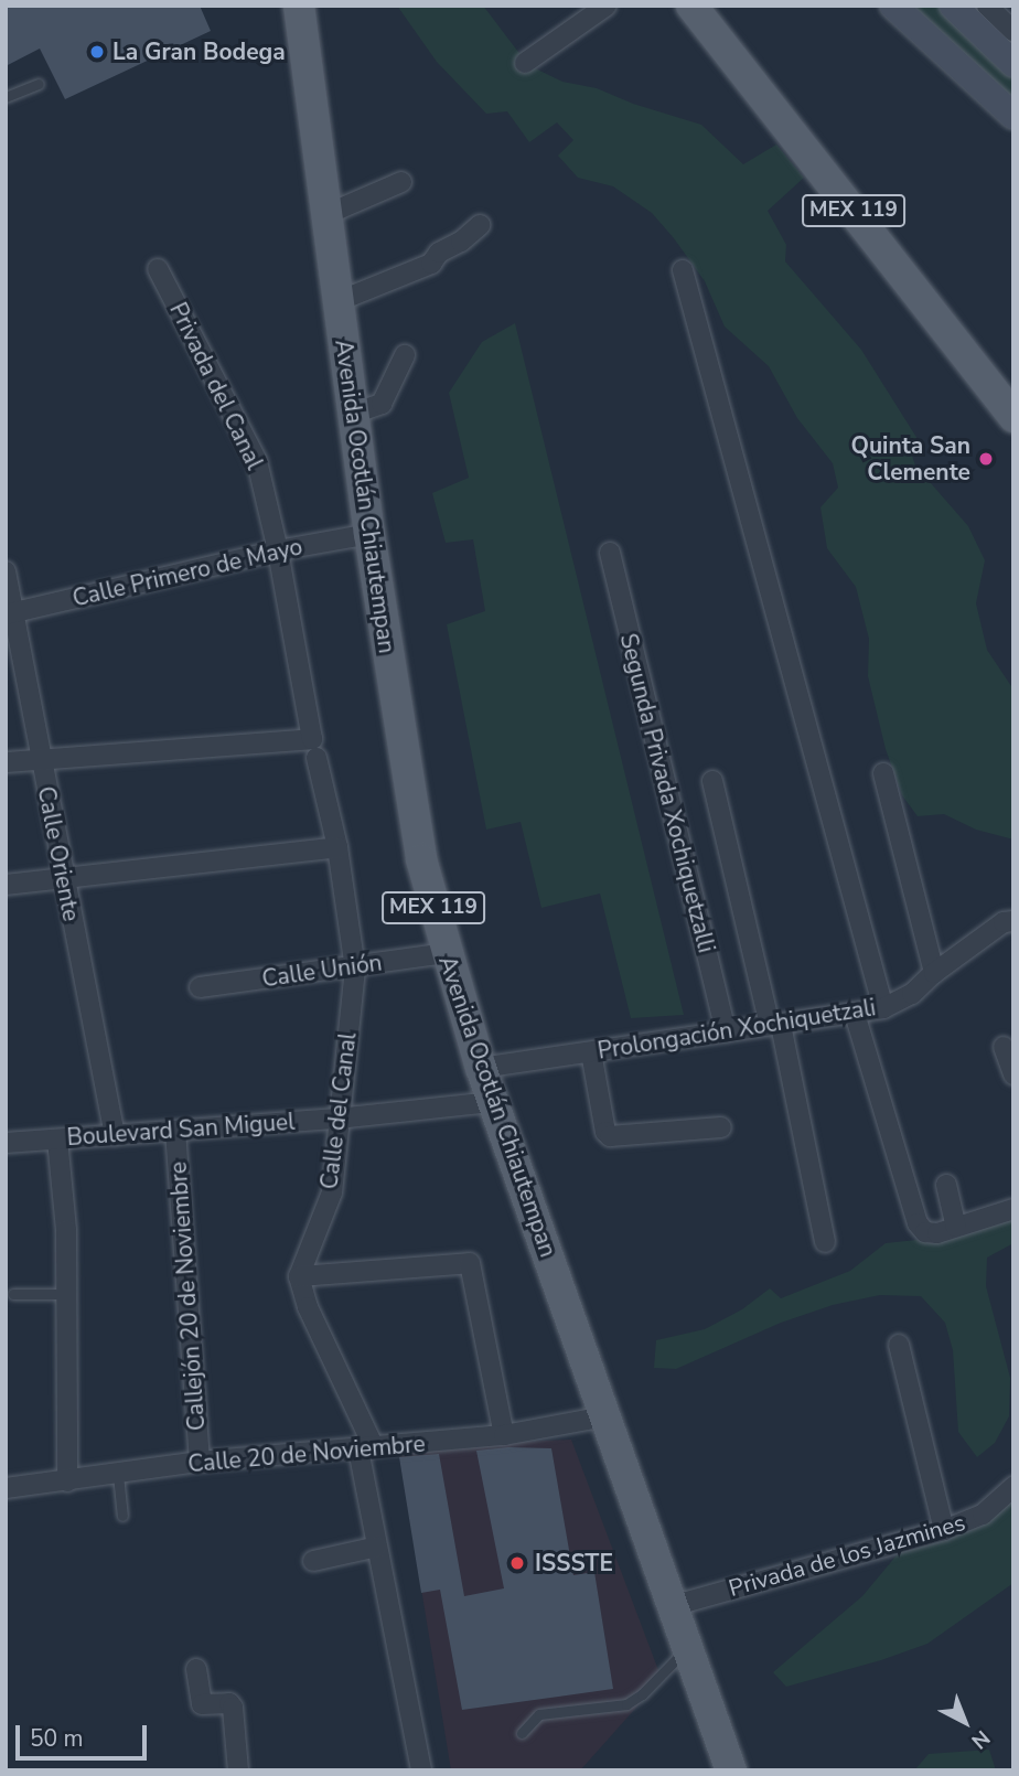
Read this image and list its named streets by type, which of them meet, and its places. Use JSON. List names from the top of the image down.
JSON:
{
  "streets": {
    "main road": ["MEX 119", "Avenida Ocotlán Chiautempan"],
    "street": [
      "Privada del Canal",
      "Calle Primero de Mayo",
      "Segunda Privada Xochiquetzalli",
      "Calle Oriente",
      "Calle Unión",
      "Prolongación Xochiquetzali",
      "Calle del Canal",
      "Boulevard San Miguel",
      "Callejón 20 de Noviembre",
      "Calle 20 de Noviembre",
      "Privada de los Jazmines"
    ]
  },
  "crossings": [
    ["Privada del Canal", "Calle Primero de Mayo"],
    ["Privada del Canal", "Calle del Canal"],
    ["Avenida Ocotlán Chiautempan", "Calle Primero de Mayo"],
    ["Avenida Ocotlán Chiautempan", "Calle Unión"],
    ["Avenida Ocotlán Chiautempan", "Prolongación Xochiquetzali"],
    ["Avenida Ocotlán Chiautempan", "Boulevard San Miguel"],
    ["Avenida Ocotlán Chiautempan", "Calle 20 de Noviembre"],
    ["Avenida Ocotlán Chiautempan", "Privada de los Jazmines"],
    ["Calle Primero de Mayo", "Calle Oriente"],
    ["Calle Primero de Mayo", "Calle del Canal"],
    ["Segunda Privada Xochiquetzalli", "Prolongación Xochiquetzali"],
    ["Calle Oriente", "Boulevard San Miguel"],
    ["Calle Unión", "Calle del Canal"],
    ["Calle del Canal", "Boulevard San Miguel"],
    ["Boulevard San Miguel", "Callejón 20 de Noviembre"],
    ["Callejón 20 de Noviembre", "Calle 20 de Noviembre"]
  ],
  "places": ["La Gran Bodega", "Quinta San Clemente", "ISSSTE"],
  "scale_bar": "50 m",
  "north": "bottom right"
}
